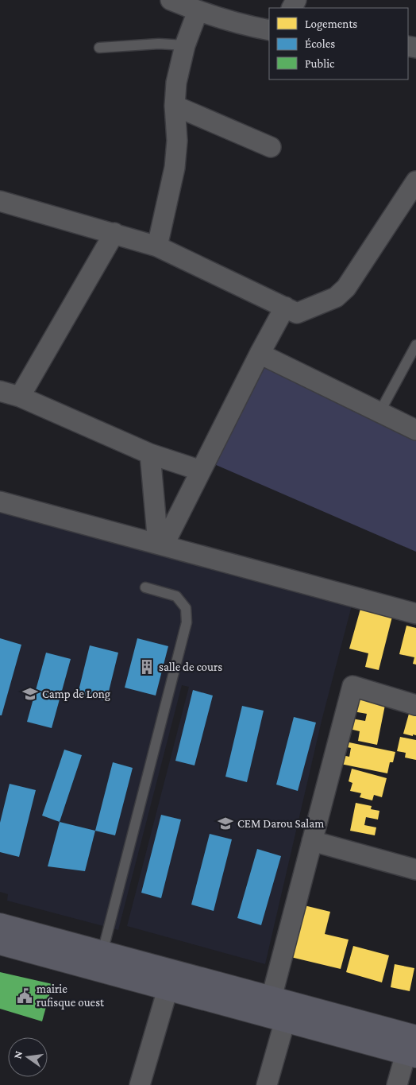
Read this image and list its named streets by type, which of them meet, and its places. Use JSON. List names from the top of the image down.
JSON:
{
  "places": {
    "building": ["salle de cours"],
    "school or university": ["Camp de Long", "CEM Darou Salam"],
    "public building": ["mairie rufisque ouest"]
  },
  "legend": ["Logements", "Écoles", "Public"],
  "north": "left"
}
